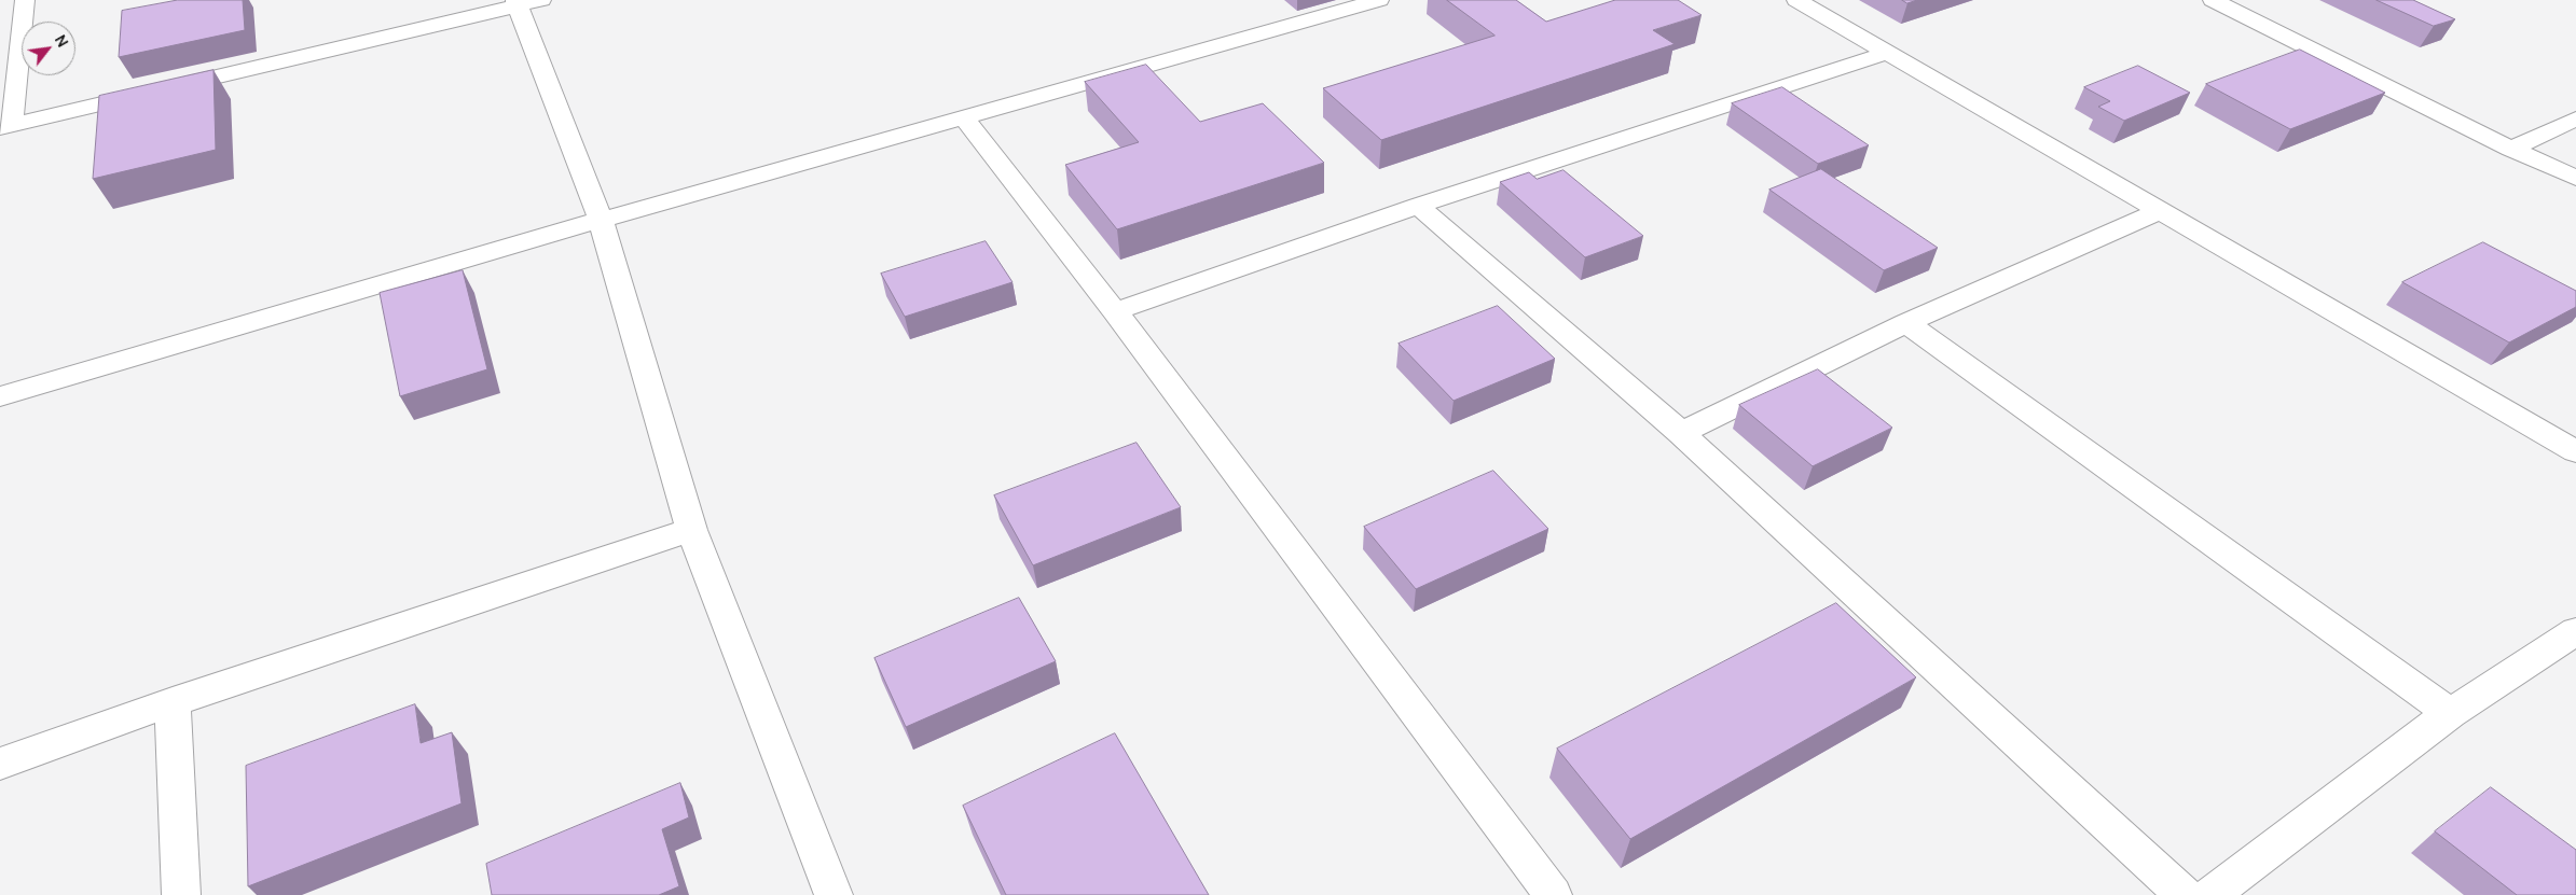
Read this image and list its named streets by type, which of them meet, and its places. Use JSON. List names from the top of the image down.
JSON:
{
  "north": "top right"
}
